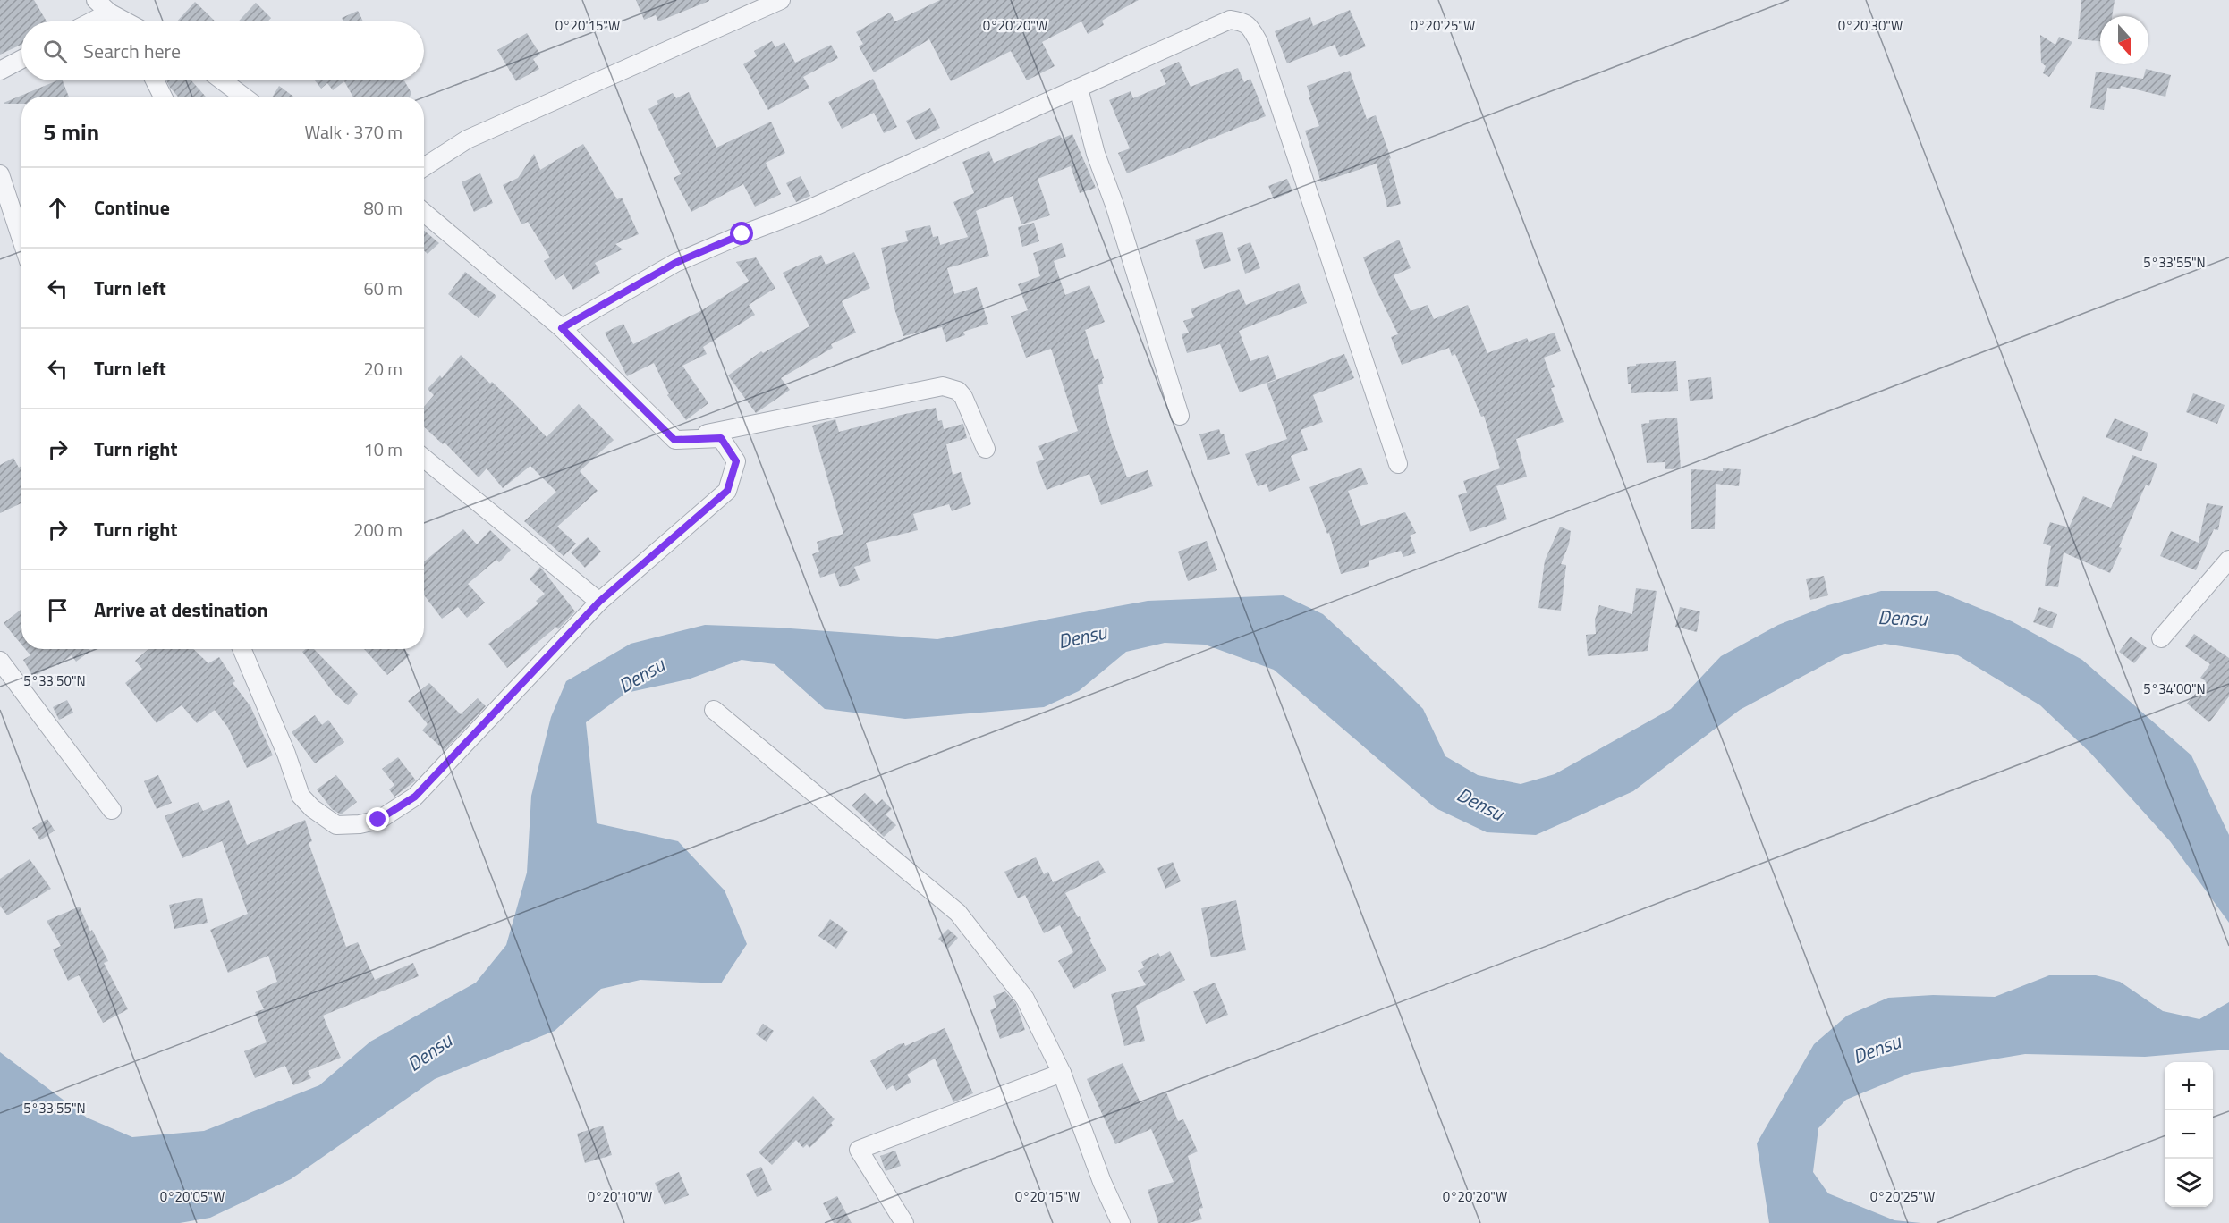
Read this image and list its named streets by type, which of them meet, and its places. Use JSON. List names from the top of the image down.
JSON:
{
  "water": ["Densu"],
  "north": "bottom",
  "page": {
    "search": "Search here",
    "heading": ["5 min", "Walk · 370 m"],
    "list": [
      ["Continue", "80 m"],
      ["Turn left", "60 m"],
      ["Turn left", "20 m"],
      ["Turn right", "10 m"],
      ["Turn right", "200 m"],
      "Arrive at destination"
    ],
    "map_buttons": ["+", "−"]
  },
  "coordinates": [
    "0°20'30\"W",
    "0°20'15\"W",
    "0°20'20\"W",
    "0°20'25\"W",
    "5°33'55\"N",
    "5°33'50\"N",
    "5°34'00\"N",
    "0°20'05\"W",
    "0°20'10\"W"
  ]
}
